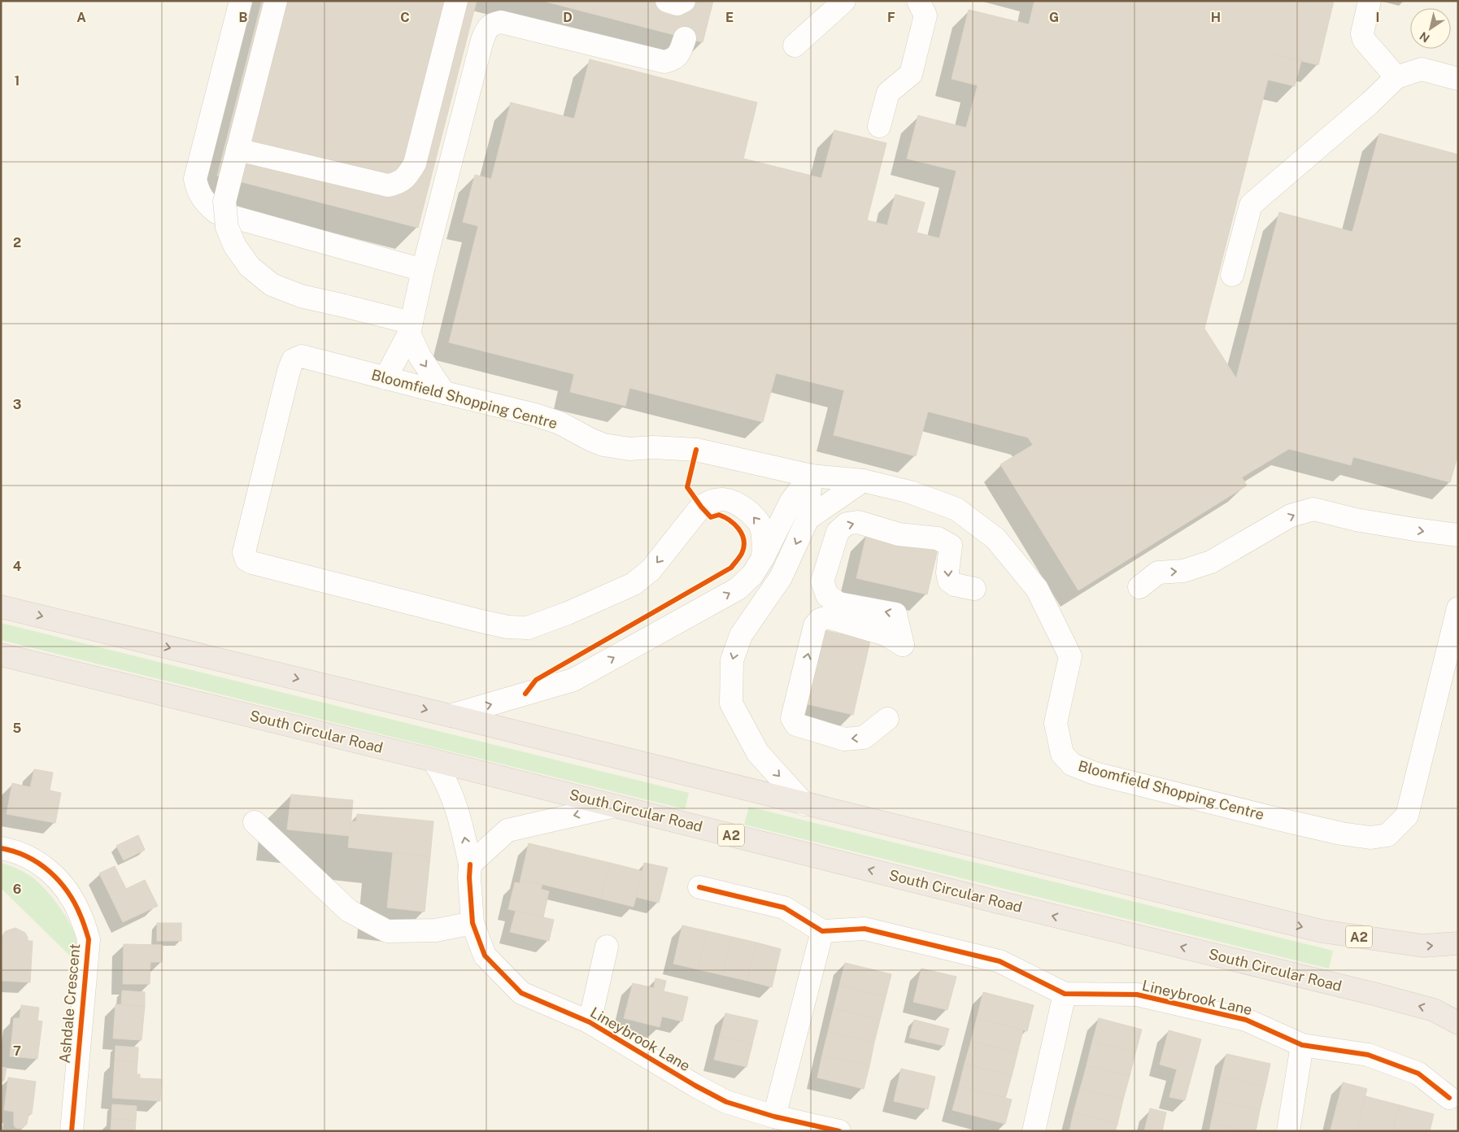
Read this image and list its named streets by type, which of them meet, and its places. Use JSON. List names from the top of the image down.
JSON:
{
  "streets": {
    "highway": ["South Circular Road", "A2"],
    "street": ["Bloomfield Shopping Centre", "Lineybrook Lane", "Ashdale Crescent"]
  },
  "crossings": [
    ["South Circular Road", "Lineybrook Lane"]
  ],
  "north": "bottom left",
  "grid": {
    "columns": [
      "A",
      "B",
      "C",
      "D",
      "E",
      "F",
      "G",
      "H",
      "I"
    ],
    "rows": [
      "1",
      "2",
      "3",
      "4",
      "5",
      "6",
      "7"
    ]
  }
}
